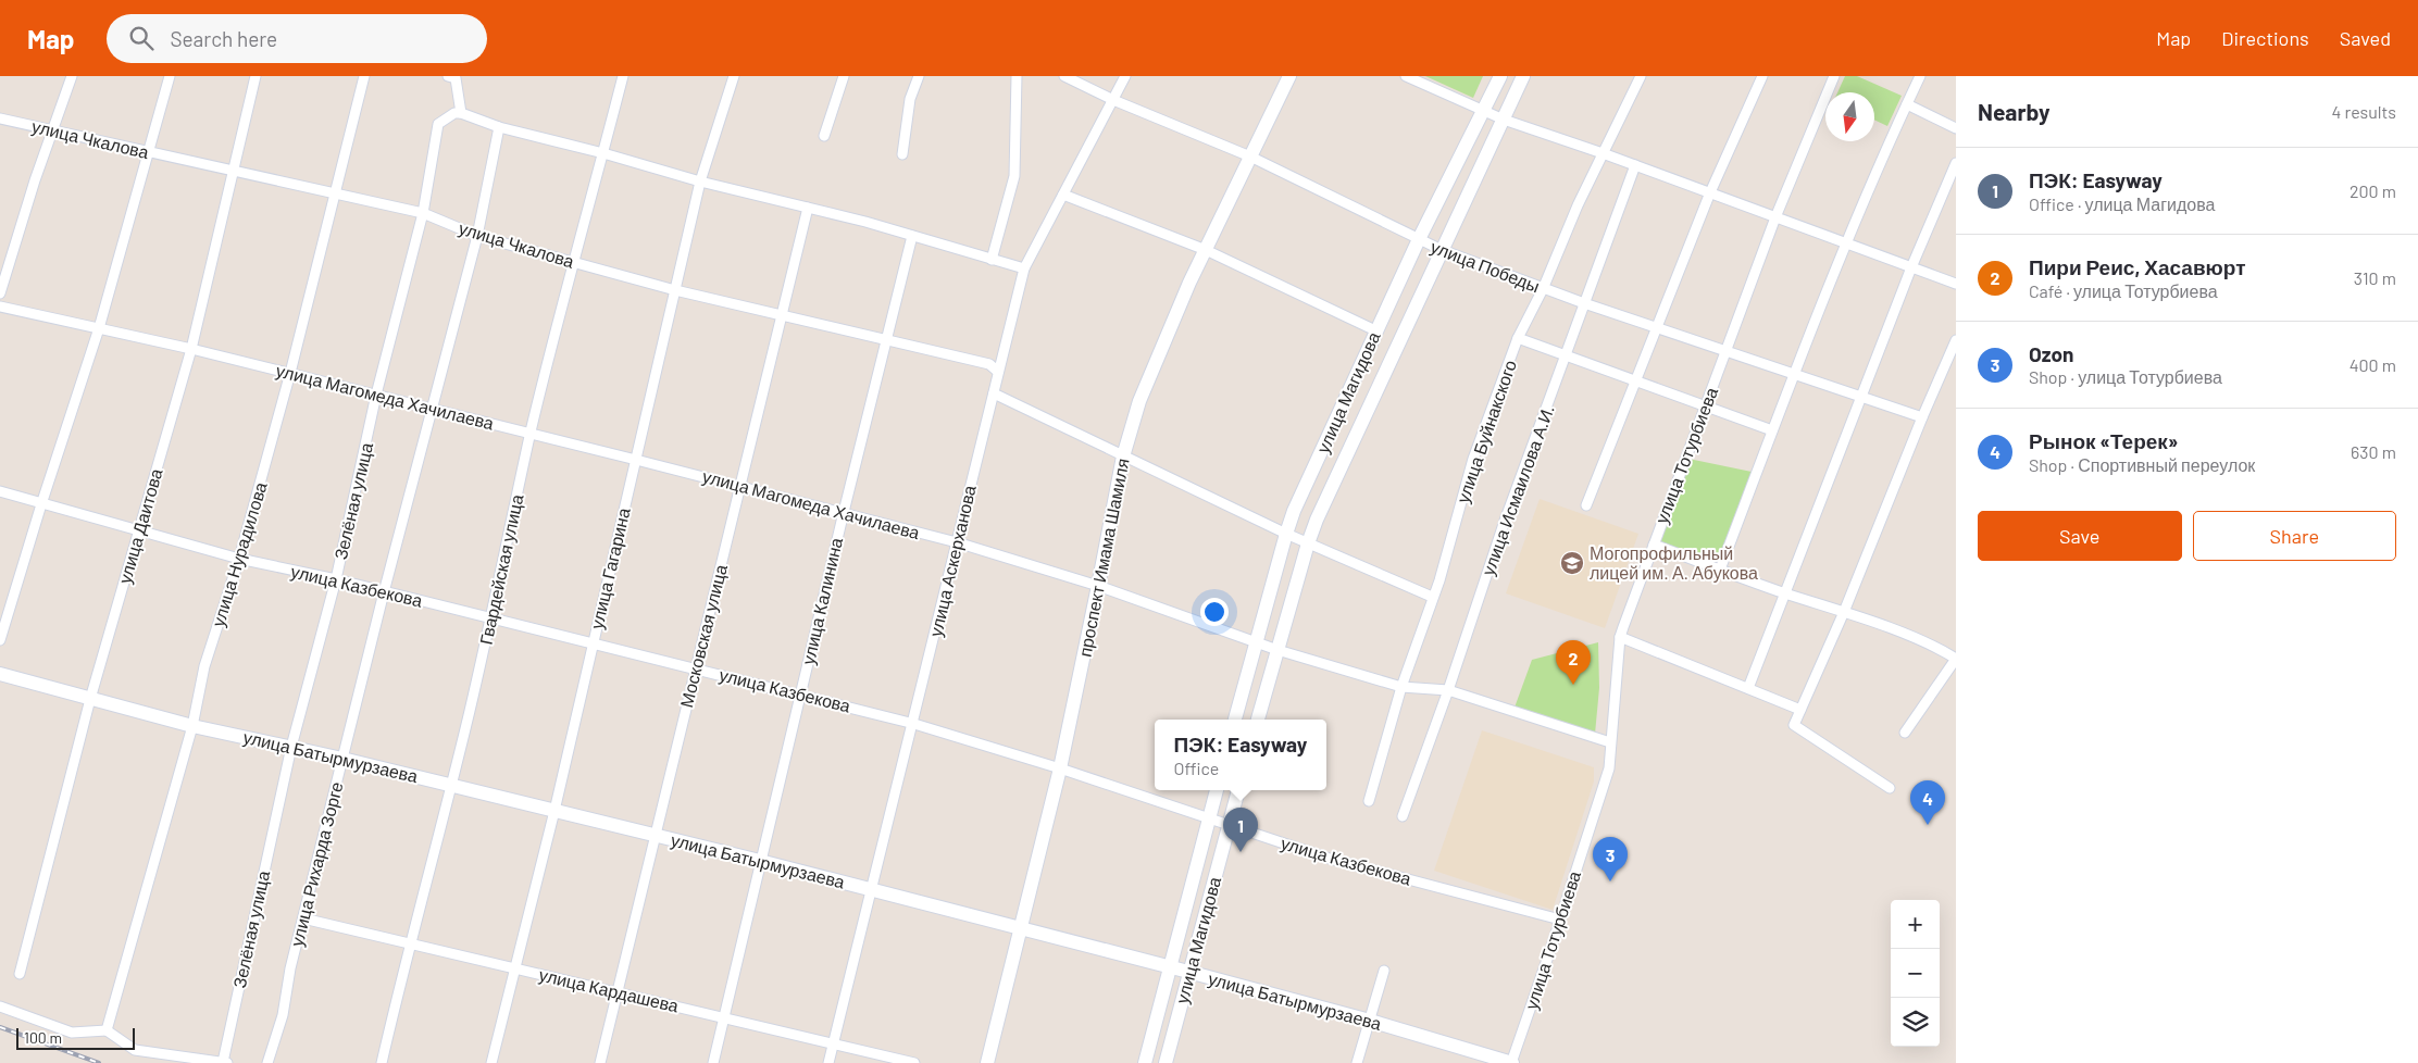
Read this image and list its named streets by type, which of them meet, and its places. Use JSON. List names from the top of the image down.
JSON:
{
  "streets": {
    "main road": ["улица Магидова", "проспект Имама Шамиля", "улица Батырмурзаева"],
    "street": [
      "улица Чкалова",
      "улица Победы",
      "улица Магомеда Хачилаева",
      "улица Буйнакского",
      "улица Тотурбиева",
      "улица Исмаилова А.И.",
      "Зелёная улица",
      "улица Даитова",
      "улица Нурадилова",
      "улица Аскерханова",
      "улица Гагарина",
      "Гвардейская улица",
      "улица Казбекова",
      "улица Калинина",
      "Московская улица",
      "улица Рихарда Зорге",
      "улица Кардашева"
    ]
  },
  "crossings": [
    ["улица Чкалова", "Зелёная улица"],
    ["улица Чкалова", "улица Даитова"],
    ["улица Чкалова", "улица Нурадилова"],
    ["улица Чкалова", "улица Аскерханова"],
    ["улица Чкалова", "улица Гагарина"],
    ["улица Чкалова", "Гвардейская улица"],
    ["улица Чкалова", "улица Калинина"],
    ["улица Чкалова", "Московская улица"],
    ["улица Чкалова", "улица Рихарда Зорге"],
    ["улица Победы", "улица Магидова"],
    ["улица Победы", "улица Буйнакского"],
    ["улица Победы", "улица Тотурбиева"],
    ["улица Победы", "улица Исмаилова А.И."],
    ["улица Победы", "проспект Имама Шамиля"],
    ["улица Победы", "улица Аскерханова"],
    ["улица Магидова", "улица Магомеда Хачилаева"],
    ["улица Магидова", "улица Казбекова"],
    ["улица Магидова", "улица Батырмурзаева"],
    ["улица Магомеда Хачилаева", "улица Буйнакского"],
    ["улица Магомеда Хачилаева", "улица Тотурбиева"],
    ["улица Магомеда Хачилаева", "улица Исмаилова А.И."],
    ["улица Магомеда Хачилаева", "Зелёная улица"],
    ["улица Магомеда Хачилаева", "улица Даитова"],
    ["улица Магомеда Хачилаева", "улица Нурадилова"],
    ["улица Магомеда Хачилаева", "проспект Имама Шамиля"],
    ["улица Магомеда Хачилаева", "улица Аскерханова"],
    ["улица Магомеда Хачилаева", "улица Гагарина"],
    ["улица Магомеда Хачилаева", "Гвардейская улица"],
    ["улица Магомеда Хачилаева", "улица Калинина"],
    ["улица Магомеда Хачилаева", "Московская улица"],
    ["улица Магомеда Хачилаева", "улица Рихарда Зорге"],
    ["улица Тотурбиева", "улица Казбекова"],
    ["улица Тотурбиева", "улица Батырмурзаева"],
    ["Зелёная улица", "улица Казбекова"],
    ["Зелёная улица", "улица Батырмурзаева"],
    ["улица Даитова", "улица Казбекова"],
    ["улица Даитова", "улица Батырмурзаева"],
    ["улица Нурадилова", "улица Казбекова"],
    ["улица Нурадилова", "улица Батырмурзаева"],
    ["проспект Имама Шамиля", "улица Казбекова"],
    ["проспект Имама Шамиля", "улица Батырмурзаева"],
    ["улица Аскерханова", "улица Казбекова"],
    ["улица Аскерханова", "улица Батырмурзаева"],
    ["улица Аскерханова", "улица Кардашева"],
    ["улица Гагарина", "улица Казбекова"],
    ["улица Гагарина", "улица Батырмурзаева"],
    ["улица Гагарина", "улица Кардашева"],
    ["Гвардейская улица", "улица Казбекова"],
    ["Гвардейская улица", "улица Батырмурзаева"],
    ["Гвардейская улица", "улица Кардашева"],
    ["улица Казбекова", "улица Калинина"],
    ["улица Казбекова", "Московская улица"],
    ["улица Казбекова", "улица Рихарда Зорге"],
    ["улица Калинина", "улица Батырмурзаева"],
    ["улица Калинина", "улица Кардашева"],
    ["Московская улица", "улица Батырмурзаева"],
    ["Московская улица", "улица Кардашева"],
    ["улица Батырмурзаева", "улица Рихарда Зорге"],
    ["улица Рихарда Зорге", "улица Кардашева"]
  ],
  "places": {
    "school or university": ["Могопрофильный лицей им. А. Абукова"]
  },
  "scale_bar": "100 m",
  "north": "bottom",
  "page": {
    "header": "Map",
    "search": "Search here",
    "nav": ["Map", "Directions", "Saved"],
    "heading": ["Nearby", "4 results"],
    "list": [
      {
        "mark": "1",
        "name": "ПЭК: Easyway",
        "note": "Office · улица Магидова",
        "value": "200 m"
      },
      {
        "mark": "2",
        "name": "Пири Реис, Хасавюрт",
        "note": "Café · улица Тотурбиева",
        "value": "310 m"
      },
      {
        "mark": "3",
        "name": "Ozon",
        "note": "Shop · улица Тотурбиева",
        "value": "400 m"
      },
      {
        "mark": "4",
        "name": "Рынок «Терек»",
        "note": "Shop · Спортивный переулок",
        "value": "630 m"
      }
    ],
    "buttons": ["Save", "Share"],
    "pins": [
      "2",
      "4",
      "1",
      "3"
    ],
    "popup": ["ПЭК: Easyway", "Office"],
    "map_buttons": ["+", "−"],
    "scale": "100 m"
  }
}
